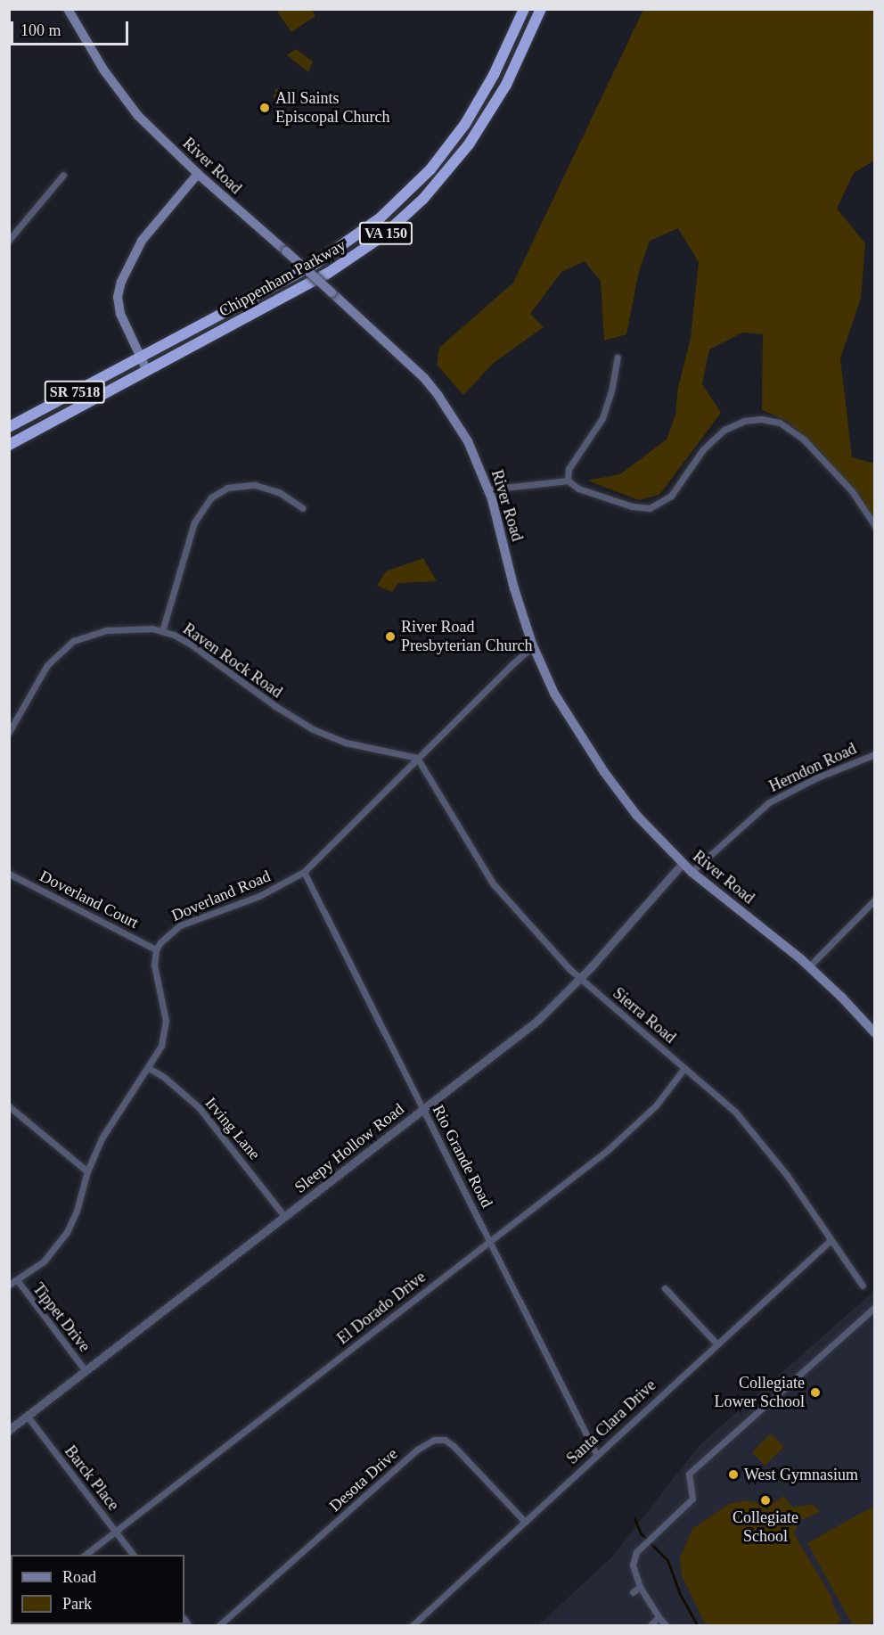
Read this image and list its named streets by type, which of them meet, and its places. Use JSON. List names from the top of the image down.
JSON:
{
  "streets": {
    "highway": ["VA 150", "Chippenham Parkway", "SR 7518"],
    "main road": ["River Road"],
    "street": [
      "Raven Rock Road",
      "Herndon Road",
      "Doverland Road",
      "Doverland Court",
      "Sierra Road",
      "Irving Lane",
      "Sleepy Hollow Road",
      "Rio Grande Road",
      "El Dorado Drive",
      "Tippet Drive",
      "Santa Clara Drive",
      "Barck Place",
      "Desota Drive"
    ]
  },
  "crossings": [
    ["River Road", "Herndon Road"],
    ["River Road", "Doverland Road"],
    ["River Road", "Sleepy Hollow Road"],
    ["Chippenham Parkway", "SR 7518"],
    ["Raven Rock Road", "Doverland Road"],
    ["Raven Rock Road", "Sierra Road"],
    ["Doverland Road", "Doverland Court"],
    ["Doverland Road", "Sierra Road"],
    ["Doverland Road", "Rio Grande Road"],
    ["Sierra Road", "Sleepy Hollow Road"],
    ["Sierra Road", "El Dorado Drive"],
    ["Sierra Road", "Santa Clara Drive"],
    ["Irving Lane", "Sleepy Hollow Road"],
    ["Sleepy Hollow Road", "Rio Grande Road"],
    ["Sleepy Hollow Road", "Tippet Drive"],
    ["Sleepy Hollow Road", "Barck Place"],
    ["Rio Grande Road", "El Dorado Drive"],
    ["Rio Grande Road", "Santa Clara Drive"],
    ["El Dorado Drive", "Barck Place"],
    ["Santa Clara Drive", "Desota Drive"]
  ],
  "places": [
    "All Saints Episcopal Church",
    "River Road Presbyterian Church",
    "Collegiate Lower School",
    "West Gymnasium",
    "Collegiate School"
  ],
  "legend": ["Road", "Park"],
  "scale_bar": "100 m"
}
